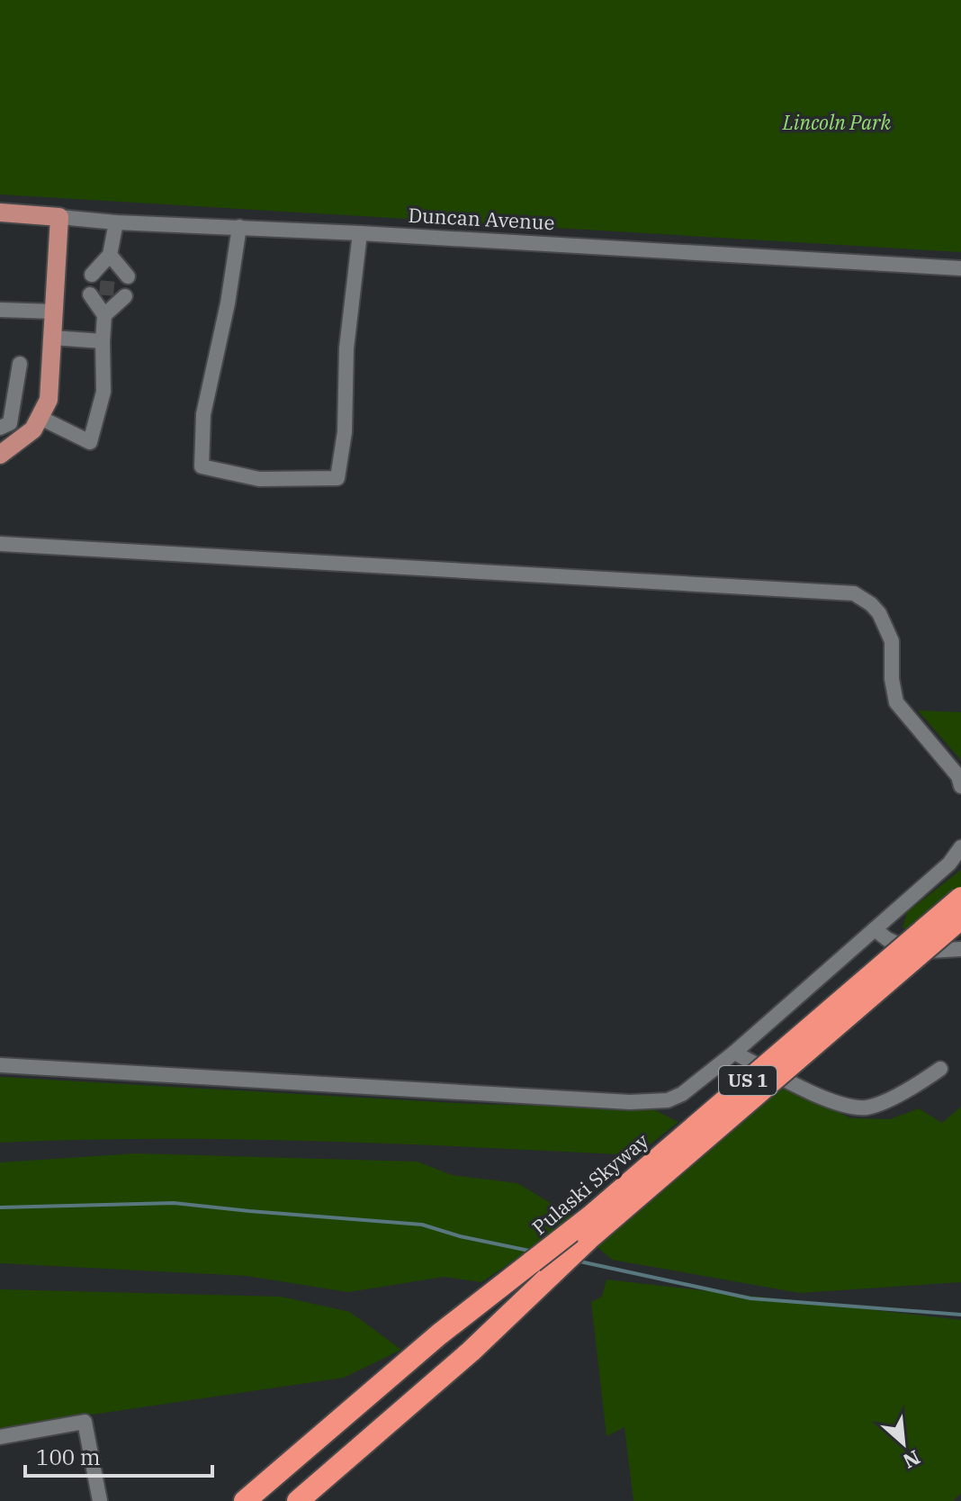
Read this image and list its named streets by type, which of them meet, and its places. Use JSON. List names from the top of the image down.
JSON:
{
  "streets": {
    "highway": ["US 1", "Pulaski Skyway"],
    "main road": ["Duncan Avenue"]
  },
  "parks": ["Lincoln Park"],
  "scale_bar": "100 m",
  "north": "bottom right"
}
